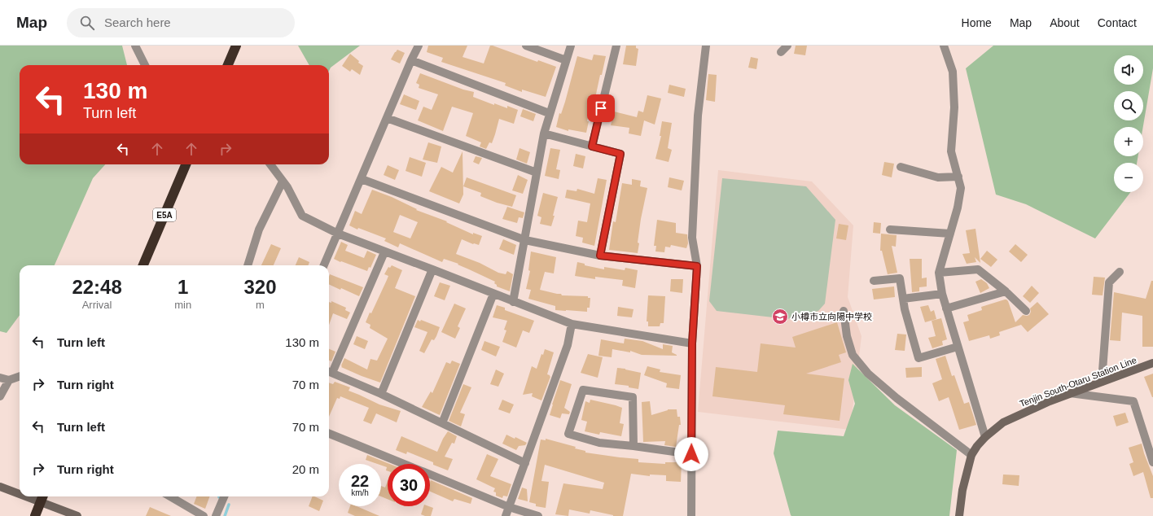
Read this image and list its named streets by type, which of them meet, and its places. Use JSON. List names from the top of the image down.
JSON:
{
  "streets": {
    "highway": ["E5A"],
    "main road": ["Tenjin South-Otaru Station Line"]
  },
  "places": {
    "school or university": ["小樽市立向陽中学校"]
  },
  "page": {
    "header": "Map",
    "search": "Search here",
    "nav": [
      "Home",
      "Map",
      "About",
      "Contact"
    ],
    "map_buttons": ["+", "−"],
    "turn": ["130 m", "Turn left"],
    "eta": [
      "22:48",
      "Arrival",
      "1",
      "min",
      "320",
      "m"
    ],
    "list": [
      {
        "name": "Turn left",
        "value": "130 m"
      },
      {
        "name": "Turn right",
        "value": "70 m"
      },
      {
        "name": "Turn left",
        "value": "70 m"
      },
      {
        "name": "Turn right",
        "value": "20 m"
      }
    ],
    "speed": "22 km/h",
    "limit": "30"
  }
}
